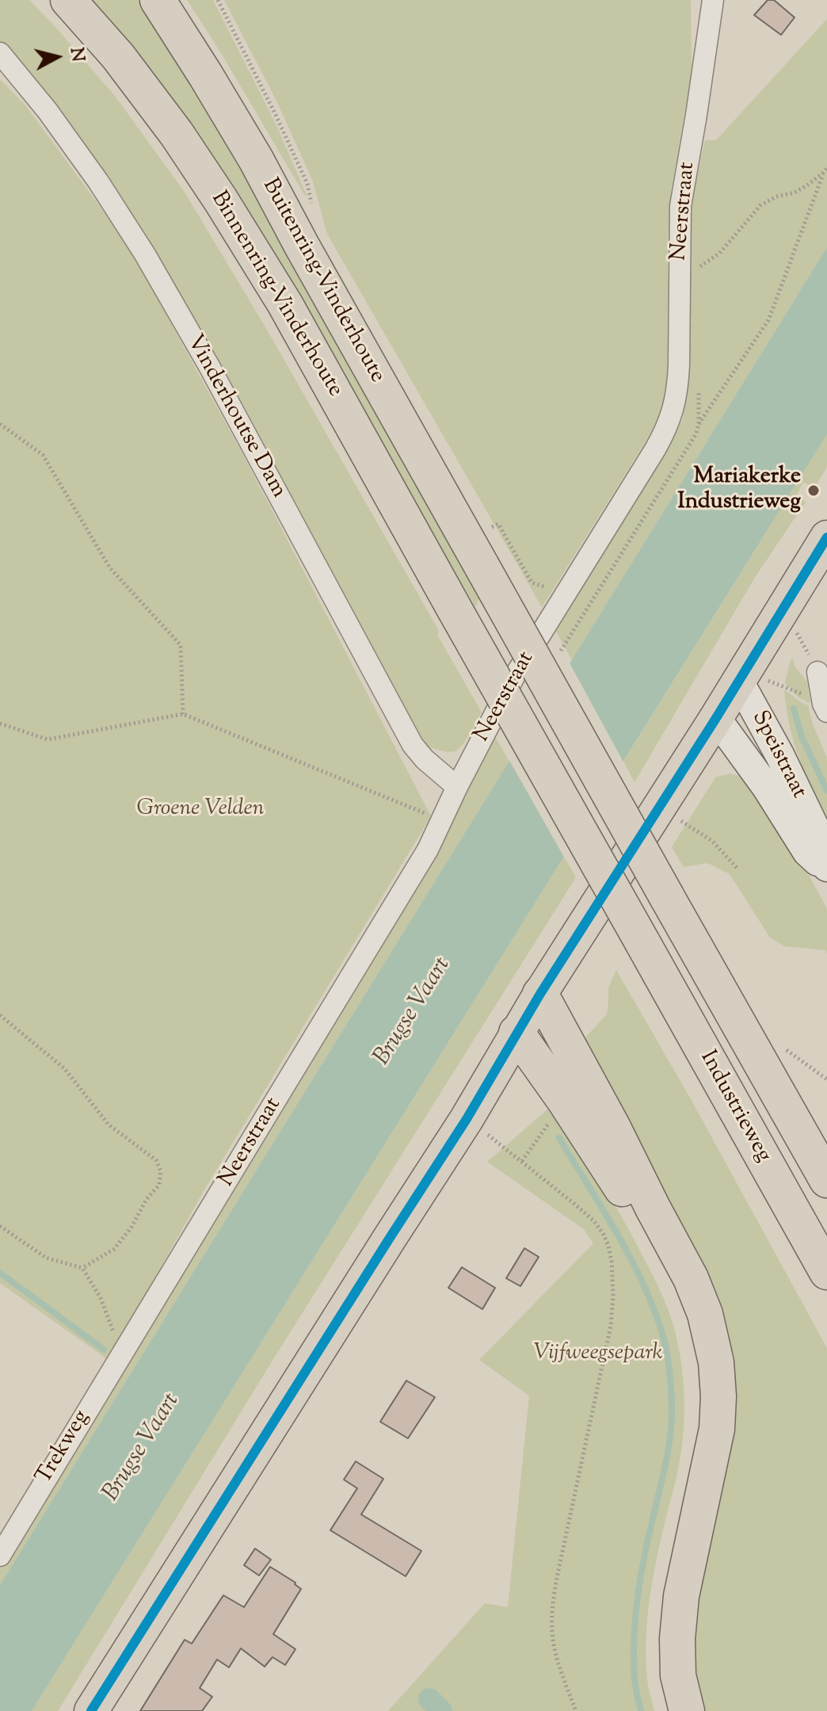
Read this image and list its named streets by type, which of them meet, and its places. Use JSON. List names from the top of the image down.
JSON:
{
  "streets": {
    "highway": ["Buitenring-Vinderhoute", "Binnenring-Vinderhoute", "Industrieweg"],
    "street": [
      "Neerstraat",
      "Vinderhoutse Dam",
      "Speistraat",
      "Trekweg"
    ]
  },
  "crossings": [
    ["Neerstraat", "Vinderhoutse Dam"],
    ["Neerstraat", "Trekweg"],
    ["Buitenring-Vinderhoute", "Industrieweg"],
    ["Binnenring-Vinderhoute", "Industrieweg"]
  ],
  "water": ["Brugse Vaart"],
  "parks": ["Groene Velden", "Vijfweegsepark"],
  "places": ["Mariakerke Industrieweg"],
  "north": "right"
}
